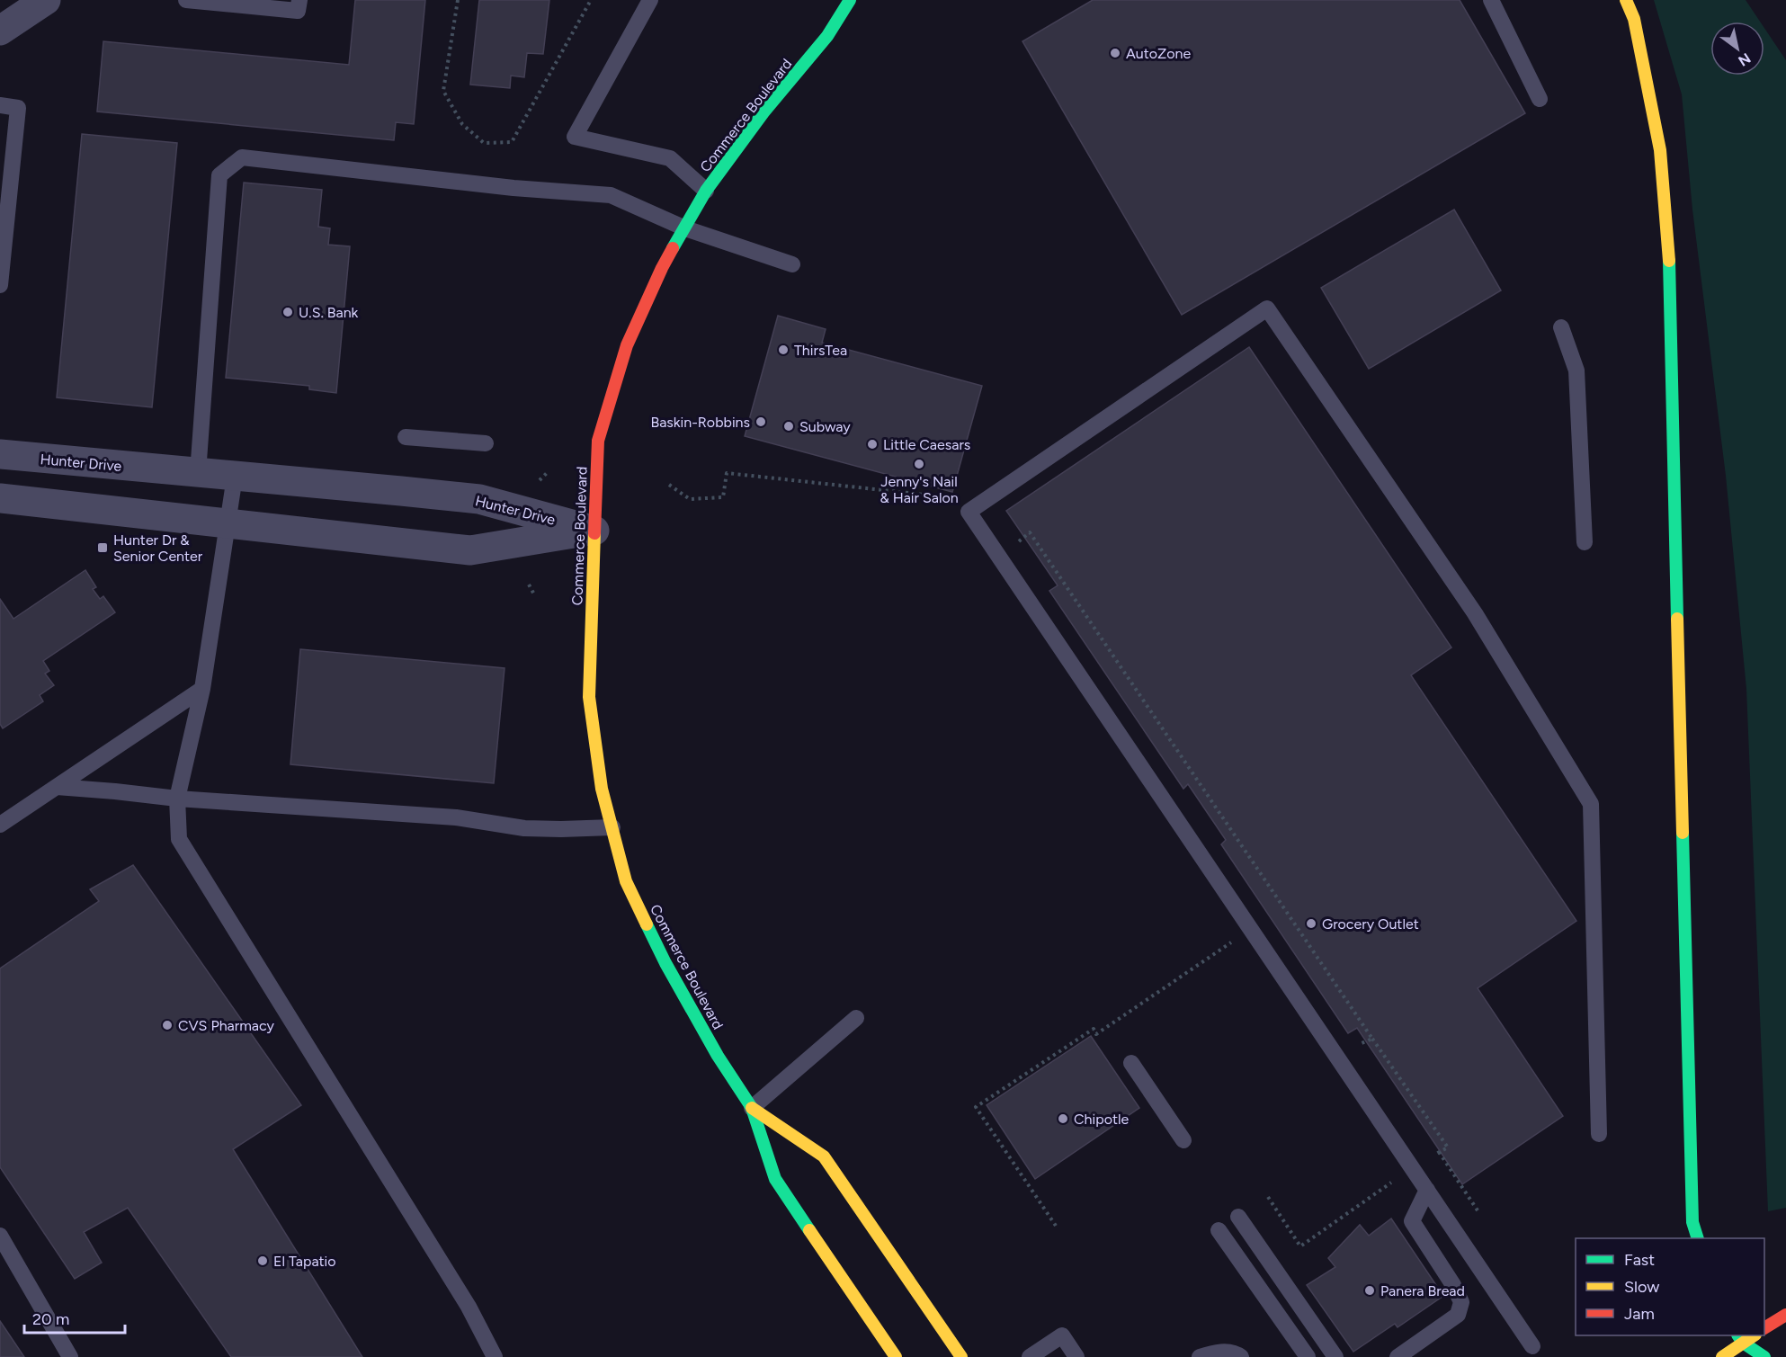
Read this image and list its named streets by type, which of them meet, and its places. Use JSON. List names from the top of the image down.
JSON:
{
  "streets": {
    "main road": ["Commerce Boulevard"],
    "street": ["Hunter Drive"]
  },
  "crossings": [
    ["Commerce Boulevard", "Hunter Drive"]
  ],
  "places": {
    "other": [
      "AutoZone",
      "U.S. Bank",
      "ThirsTea",
      "Baskin-Robbins",
      "Subway",
      "Little Caesars",
      "Jenny's Nail & Hair Salon",
      "Grocery Outlet",
      "CVS Pharmacy",
      "Chipotle",
      "El Tapatio",
      "Panera Bread"
    ],
    "transit": ["Hunter Dr & Senior Center"]
  },
  "legend": ["Fast", "Slow", "Jam"],
  "scale_bar": "20 m",
  "north": "bottom right"
}
